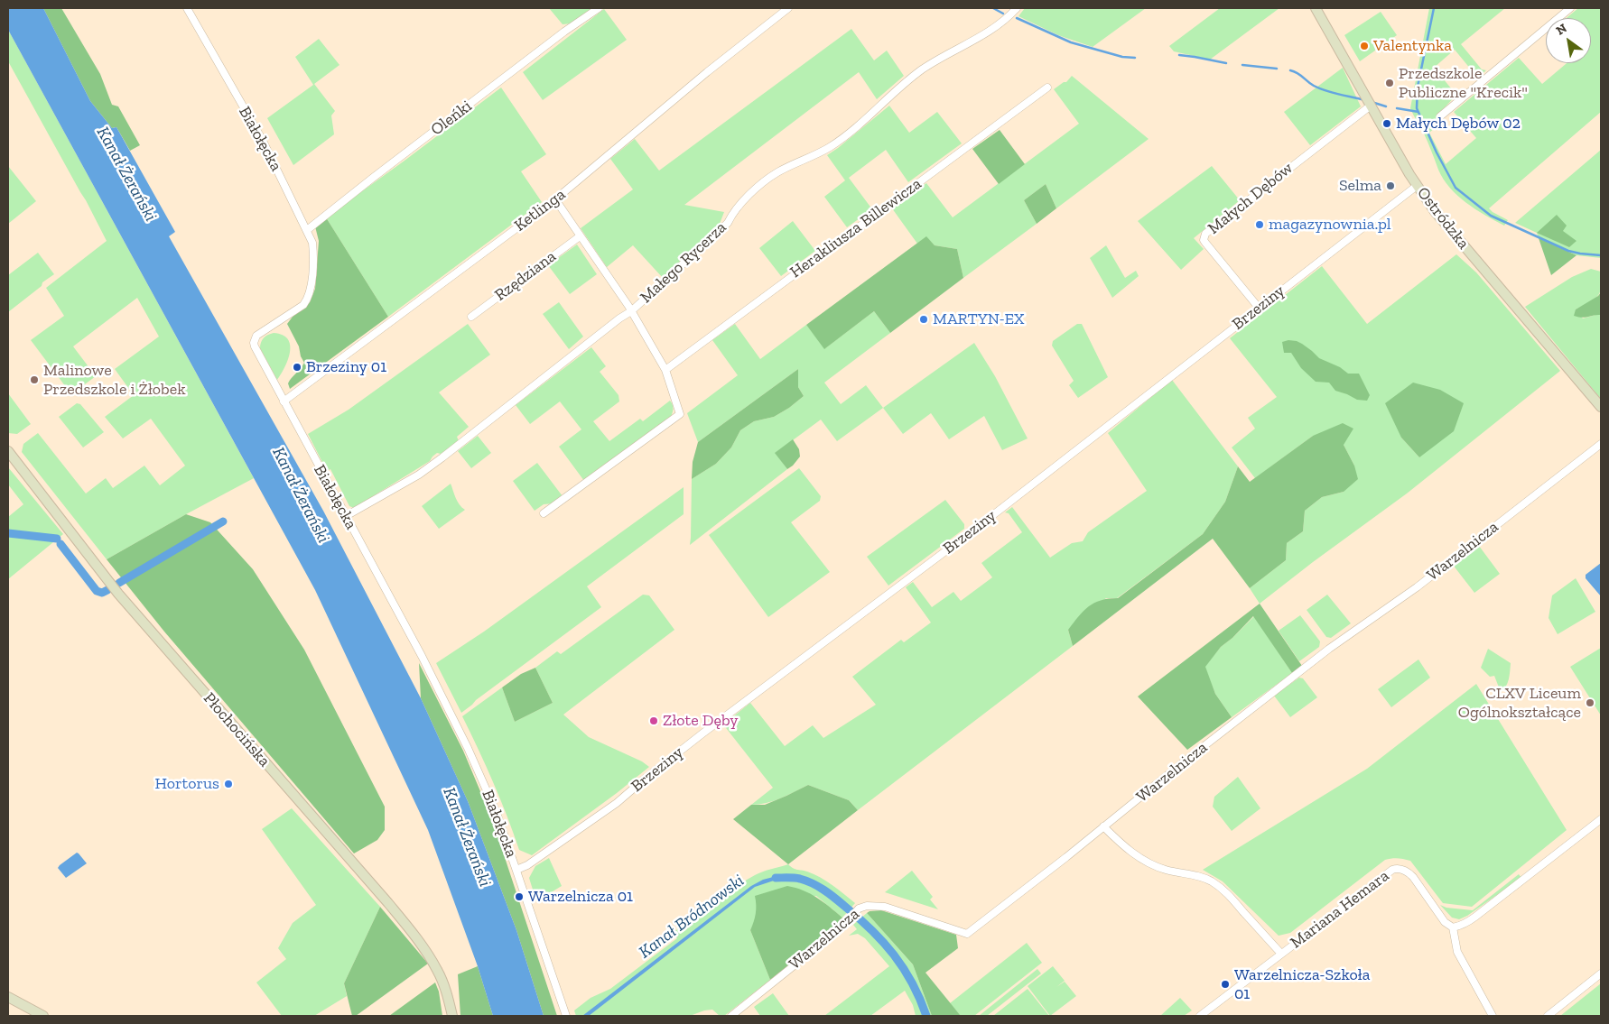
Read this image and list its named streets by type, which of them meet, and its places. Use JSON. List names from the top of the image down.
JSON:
{
  "streets": {
    "main road": ["Ostródzka", "Płochocińska"],
    "street": [
      "Oleńki",
      "Białołęcka",
      "Małych Dębów",
      "Ketlinga",
      "Herakliusza Billewicza",
      "Małego Rycerza",
      "Rzędziana",
      "Brzeziny",
      "Warzelnicza",
      "Mariana Hemara"
    ]
  },
  "crossings": [
    ["Oleńki", "Białołęcka"],
    ["Białołęcka", "Ketlinga"],
    ["Białołęcka", "Małego Rycerza"],
    ["Białołęcka", "Brzeziny"],
    ["Małych Dębów", "Ostródzka"],
    ["Małych Dębów", "Brzeziny"],
    ["Ostródzka", "Brzeziny"]
  ],
  "water": ["Kanał Żerański", "Kanał Bródnowski"],
  "places": [
    "Valentynka",
    "Przedszkole Publiczne \"Krecik\"",
    "Małych Dębów 02",
    "Selma",
    "magazynownia.pl",
    "MARTYN-EX",
    "Brzeziny 01",
    "Malinowe Przedszkole i Żłobek",
    "CLXV Liceum Ogólnokształcące",
    "Złote Dęby",
    "Hortorus",
    "Warzelnicza 01",
    "Warzelnicza-Szkoła 01"
  ],
  "north": "top left"
}
